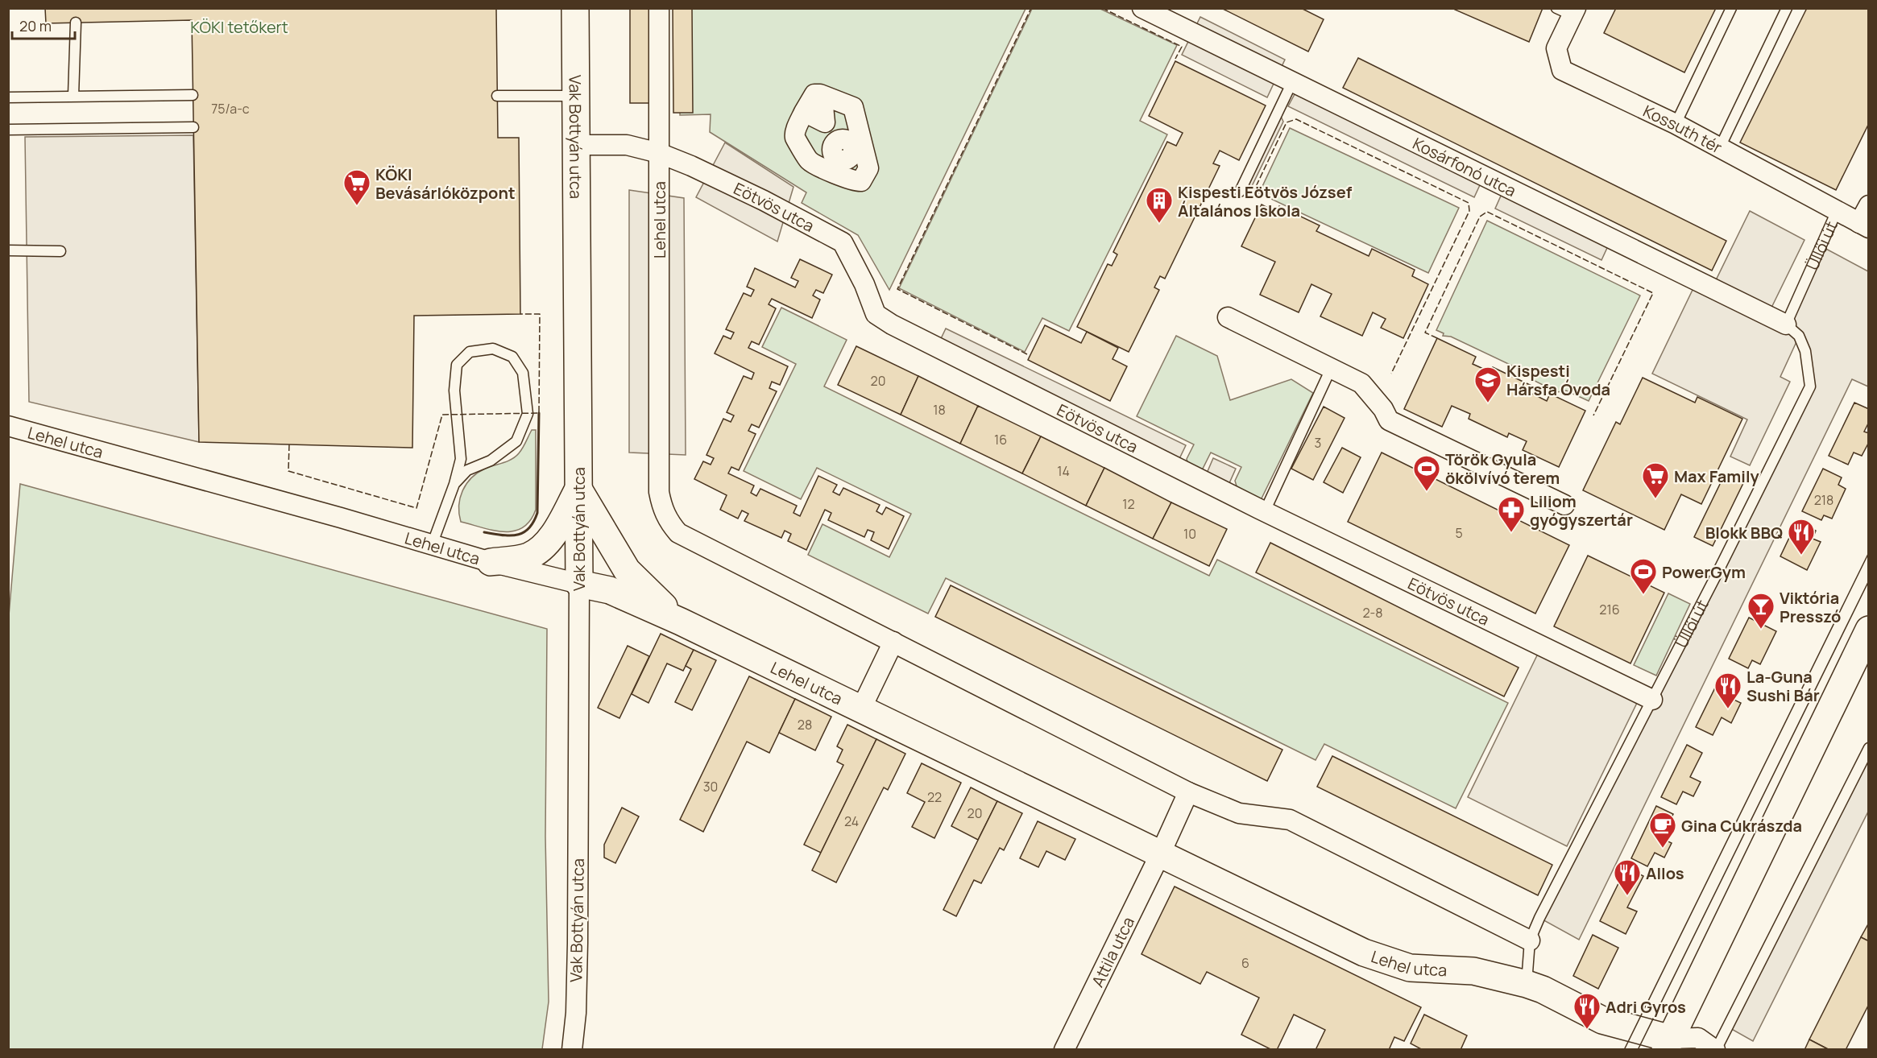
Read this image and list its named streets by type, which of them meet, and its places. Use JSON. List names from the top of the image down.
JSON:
{
  "streets": {
    "street": [
      "Kossuth tér",
      "Vak Bottyán utca",
      "Kosárfonó utca",
      "Eötvös utca",
      "Lehel utca",
      "Attila utca"
    ],
    "lane": ["Üllői út"]
  },
  "crossings": [
    ["Kossuth tér", "Üllői út"],
    ["Vak Bottyán utca", "Eötvös utca"],
    ["Vak Bottyán utca", "Lehel utca"],
    ["Kosárfonó utca", "Üllői út"],
    ["Eötvös utca", "Lehel utca"],
    ["Eötvös utca", "Üllői út"],
    ["Lehel utca", "Üllői út"],
    ["Lehel utca", "Attila utca"]
  ],
  "parks": ["KÖKI tetőkert"],
  "places": {
    "supermarket": ["KÖKI Bevásárlóközpont", "Max Family"],
    "building": ["Kispesti Eötvös József Általános Iskola"],
    "school or university": ["Kispesti Hársfa Óvoda"],
    "sports": ["Török Gyula ökölvívó terem", "PowerGym"],
    "pharmacy": ["Liliom gyógyszertár"],
    "restaurant": [
      "Blokk BBQ",
      "La-Guna Sushi Bár",
      "Allos",
      "Adri Gyros"
    ],
    "bar": ["Viktória Presszó"],
    "cafe": ["Gina Cukrászda"]
  },
  "house_numbers": [
    "75/a-c",
    "20",
    "18",
    "16",
    "3",
    "14",
    "218",
    "12",
    "5",
    "10",
    "216",
    "2-8",
    "28",
    "30",
    "22",
    "20",
    "24",
    "6"
  ],
  "scale_bar": "20 m"
}
